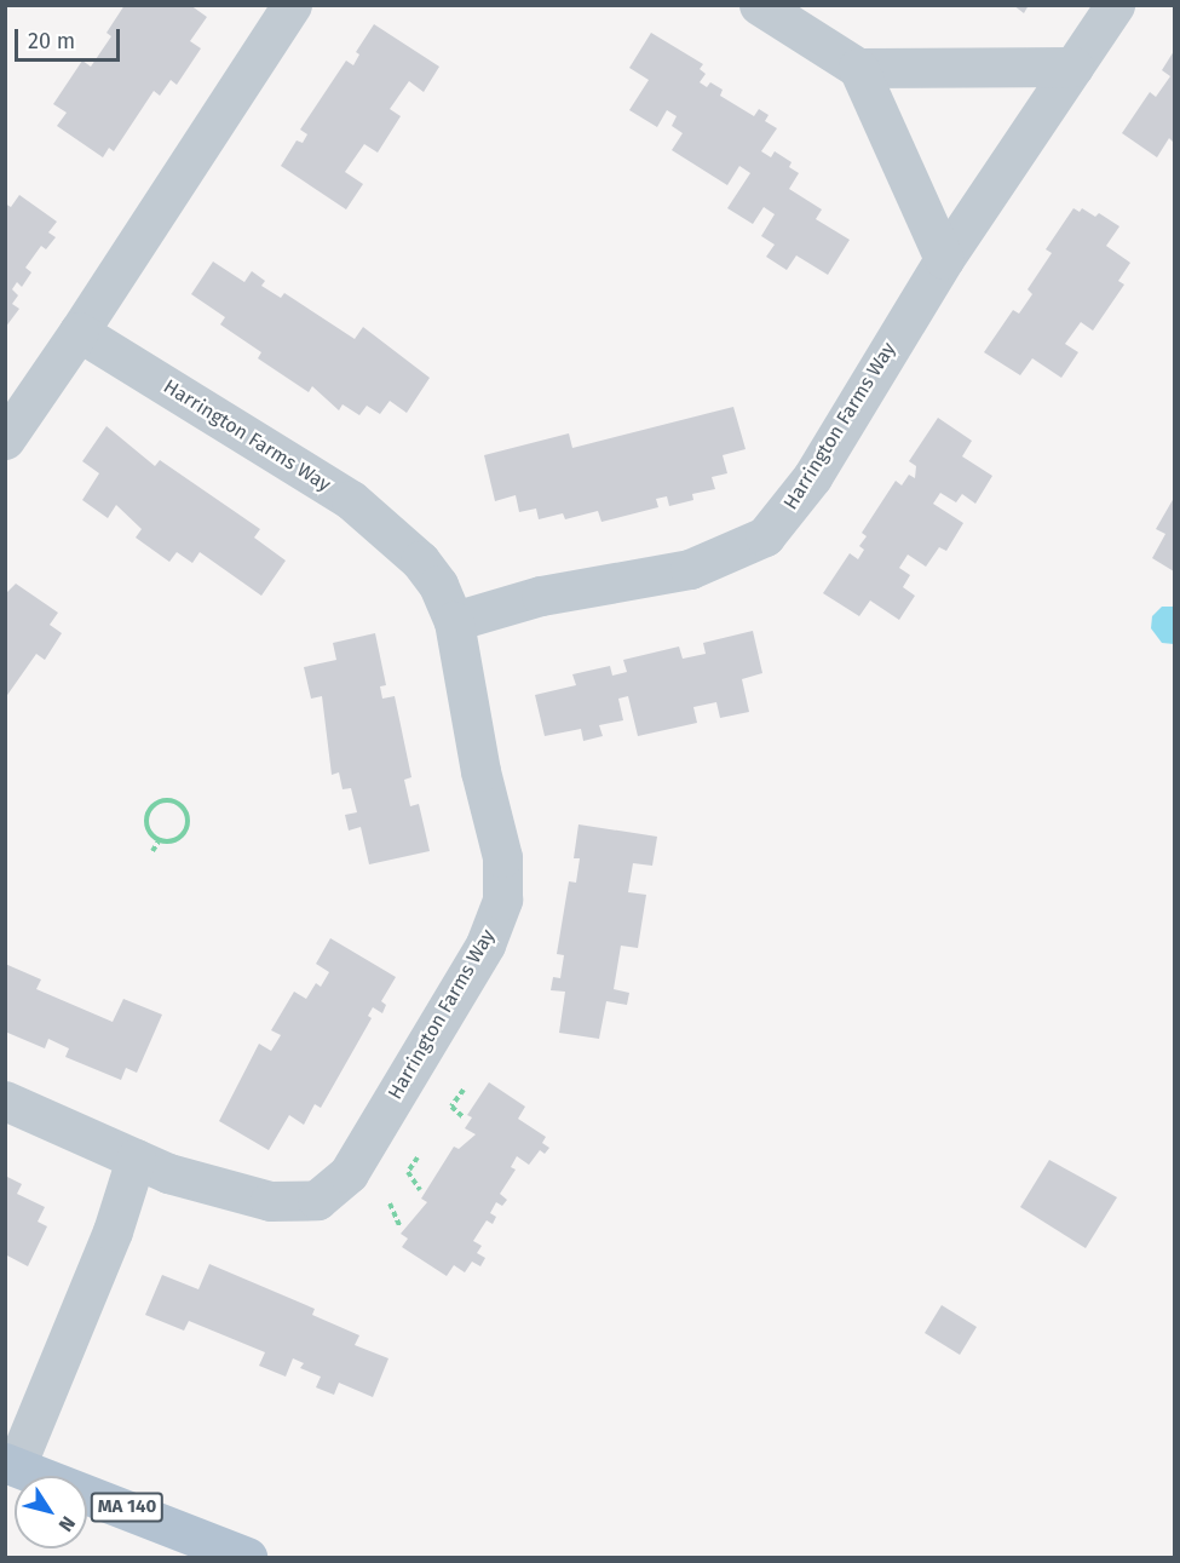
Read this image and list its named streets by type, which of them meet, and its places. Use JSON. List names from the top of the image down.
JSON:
{
  "streets": {
    "main road": ["MA 140"],
    "street": ["Harrington Farms Way"]
  },
  "scale_bar": "20 m",
  "north": "bottom right"
}
